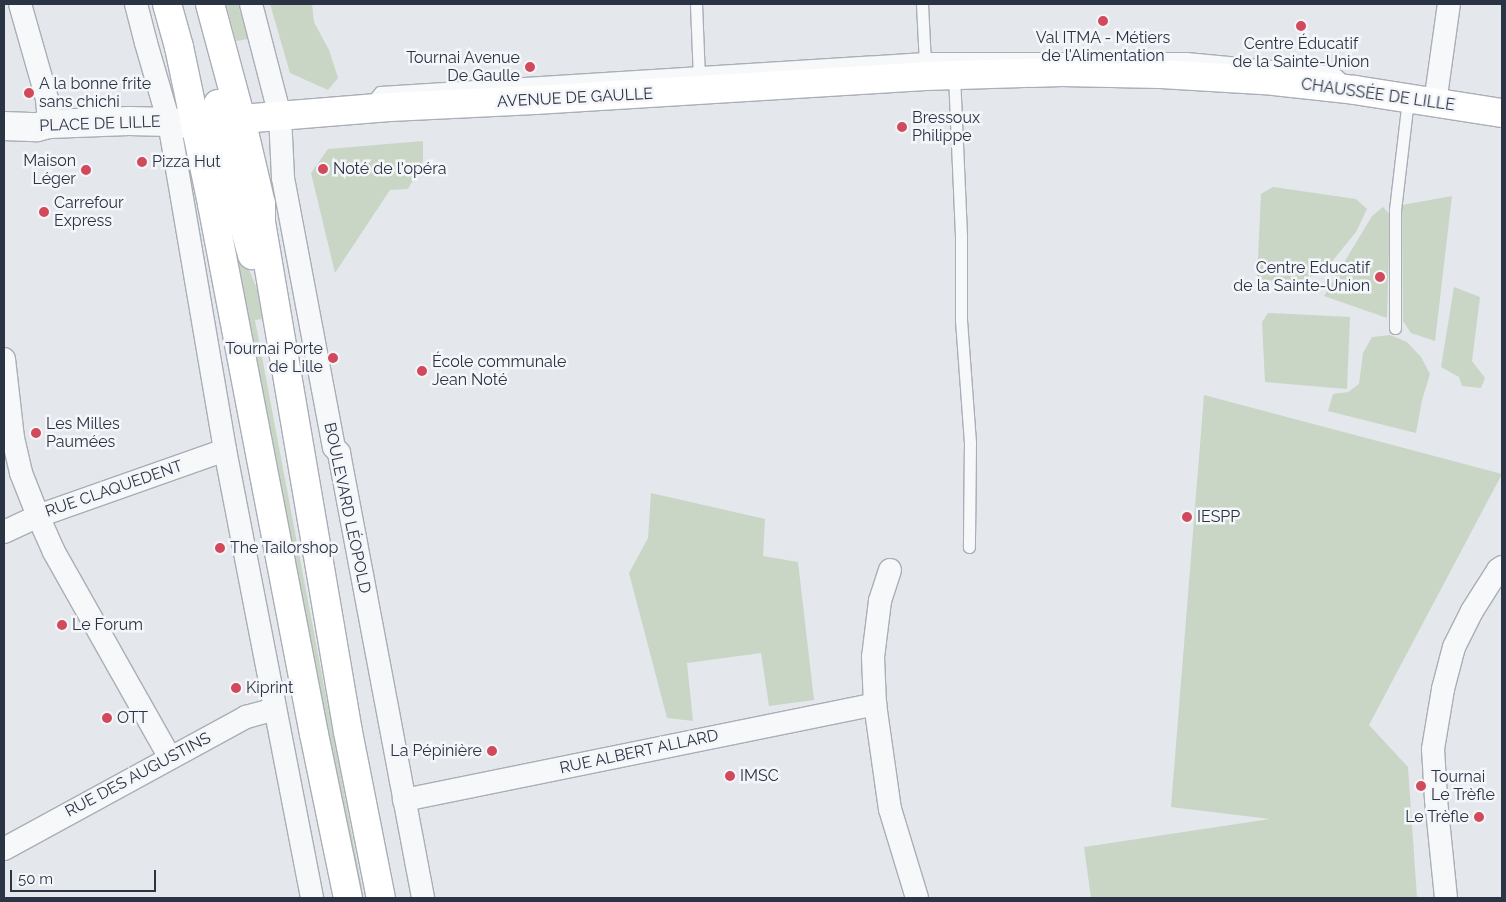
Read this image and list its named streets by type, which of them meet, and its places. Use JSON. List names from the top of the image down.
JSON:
{
  "streets": {
    "main road": ["CHAUSSÉE DE LILLE", "AVENUE DE GAULLE", "BOULEVARD LÉOPOLD"],
    "street": [
      "PLACE DE LILLE",
      "RUE CLAQUEDENT",
      "RUE ALBERT ALLARD",
      "RUE DES AUGUSTINS"
    ]
  },
  "crossings": [
    ["CHAUSSÉE DE LILLE", "AVENUE DE GAULLE"],
    ["AVENUE DE GAULLE", "PLACE DE LILLE"],
    ["AVENUE DE GAULLE", "BOULEVARD LÉOPOLD"],
    ["PLACE DE LILLE", "BOULEVARD LÉOPOLD"],
    ["BOULEVARD LÉOPOLD", "RUE ALBERT ALLARD"]
  ],
  "places": [
    "Val ITMA - Métiers de l'Alimentation",
    "Centre Éducatif de la Sainte-Union",
    "Tournai Avenue De Gaulle",
    "A la bonne frite sans chichi",
    "Bressoux Philippe",
    "Pizza Hut",
    "Noté de l'opéra",
    "Maison Léger",
    "Carrefour Express",
    "Centre Educatif de la Sainte-Union",
    "Tournai Porte de Lille",
    "École communale Jean Noté",
    "Les Milles Paumées",
    "IESPP",
    "The Tailorshop",
    "Le Forum",
    "Kiprint",
    "OTT",
    "La Pépinière",
    "IMSC",
    "Tournai Le Trèfle",
    "Le Trèfle"
  ],
  "scale_bar": "50 m"
}
